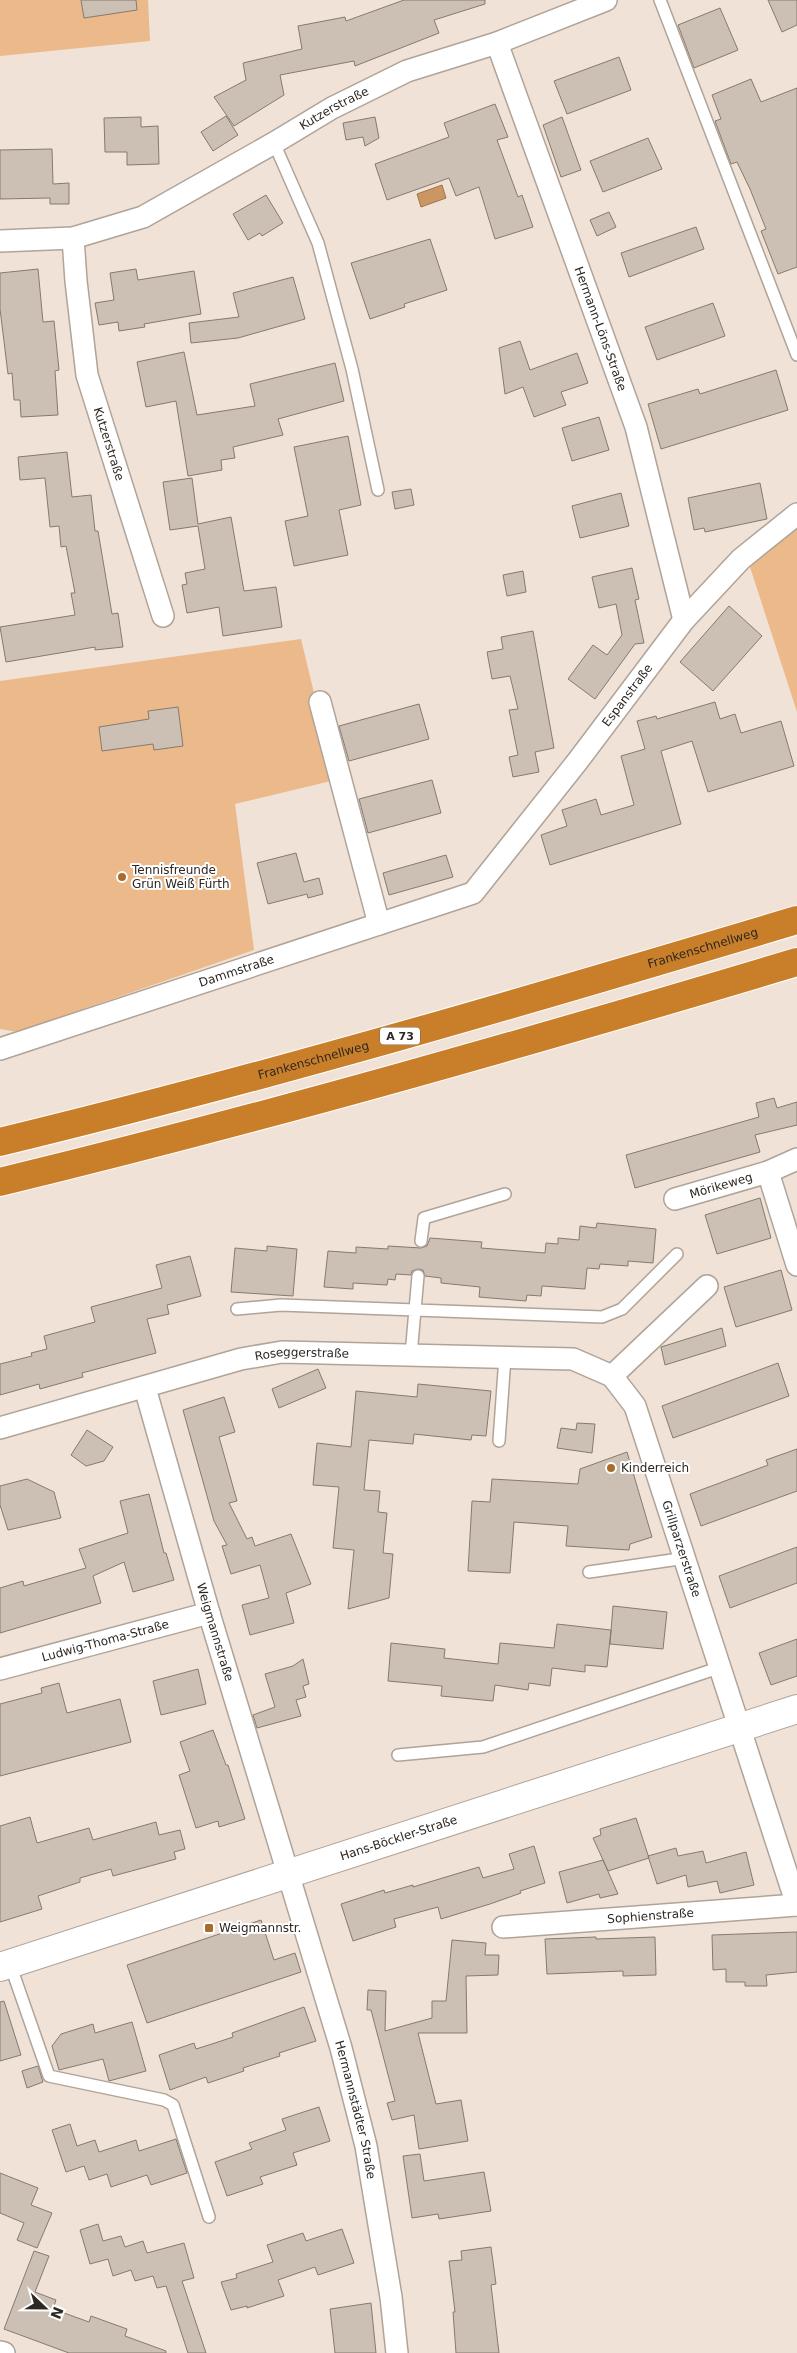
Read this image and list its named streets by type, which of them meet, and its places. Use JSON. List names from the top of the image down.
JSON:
{
  "streets": {
    "highway": ["Frankenschnellweg", "A 73"],
    "main road": ["Hans-Böckler-Straße"],
    "street": [
      "Kutzerstraße",
      "Hermann-Löns-Straße",
      "Espanstraße",
      "Dammstraße",
      "Mörikeweg",
      "Roseggerstraße",
      "Grillparzerstraße",
      "Weigmannstraße",
      "Ludwig-Thoma-Straße",
      "Sophienstraße",
      "Hermannstädter Straße"
    ]
  },
  "crossings": [
    ["Kutzerstraße", "Hermann-Löns-Straße"],
    ["Hermann-Löns-Straße", "Espanstraße"],
    ["Espanstraße", "Dammstraße"],
    ["Roseggerstraße", "Grillparzerstraße"],
    ["Roseggerstraße", "Weigmannstraße"],
    ["Grillparzerstraße", "Hans-Böckler-Straße"],
    ["Grillparzerstraße", "Sophienstraße"],
    ["Weigmannstraße", "Ludwig-Thoma-Straße"],
    ["Weigmannstraße", "Hans-Böckler-Straße"],
    ["Weigmannstraße", "Hermannstädter Straße"],
    ["Hans-Böckler-Straße", "Hermannstädter Straße"]
  ],
  "places": {
    "other": ["Tennisfreunde Grün Weiß Fürth", "Kinderreich"],
    "transit": ["Weigmannstr."]
  },
  "north": "right"
}
